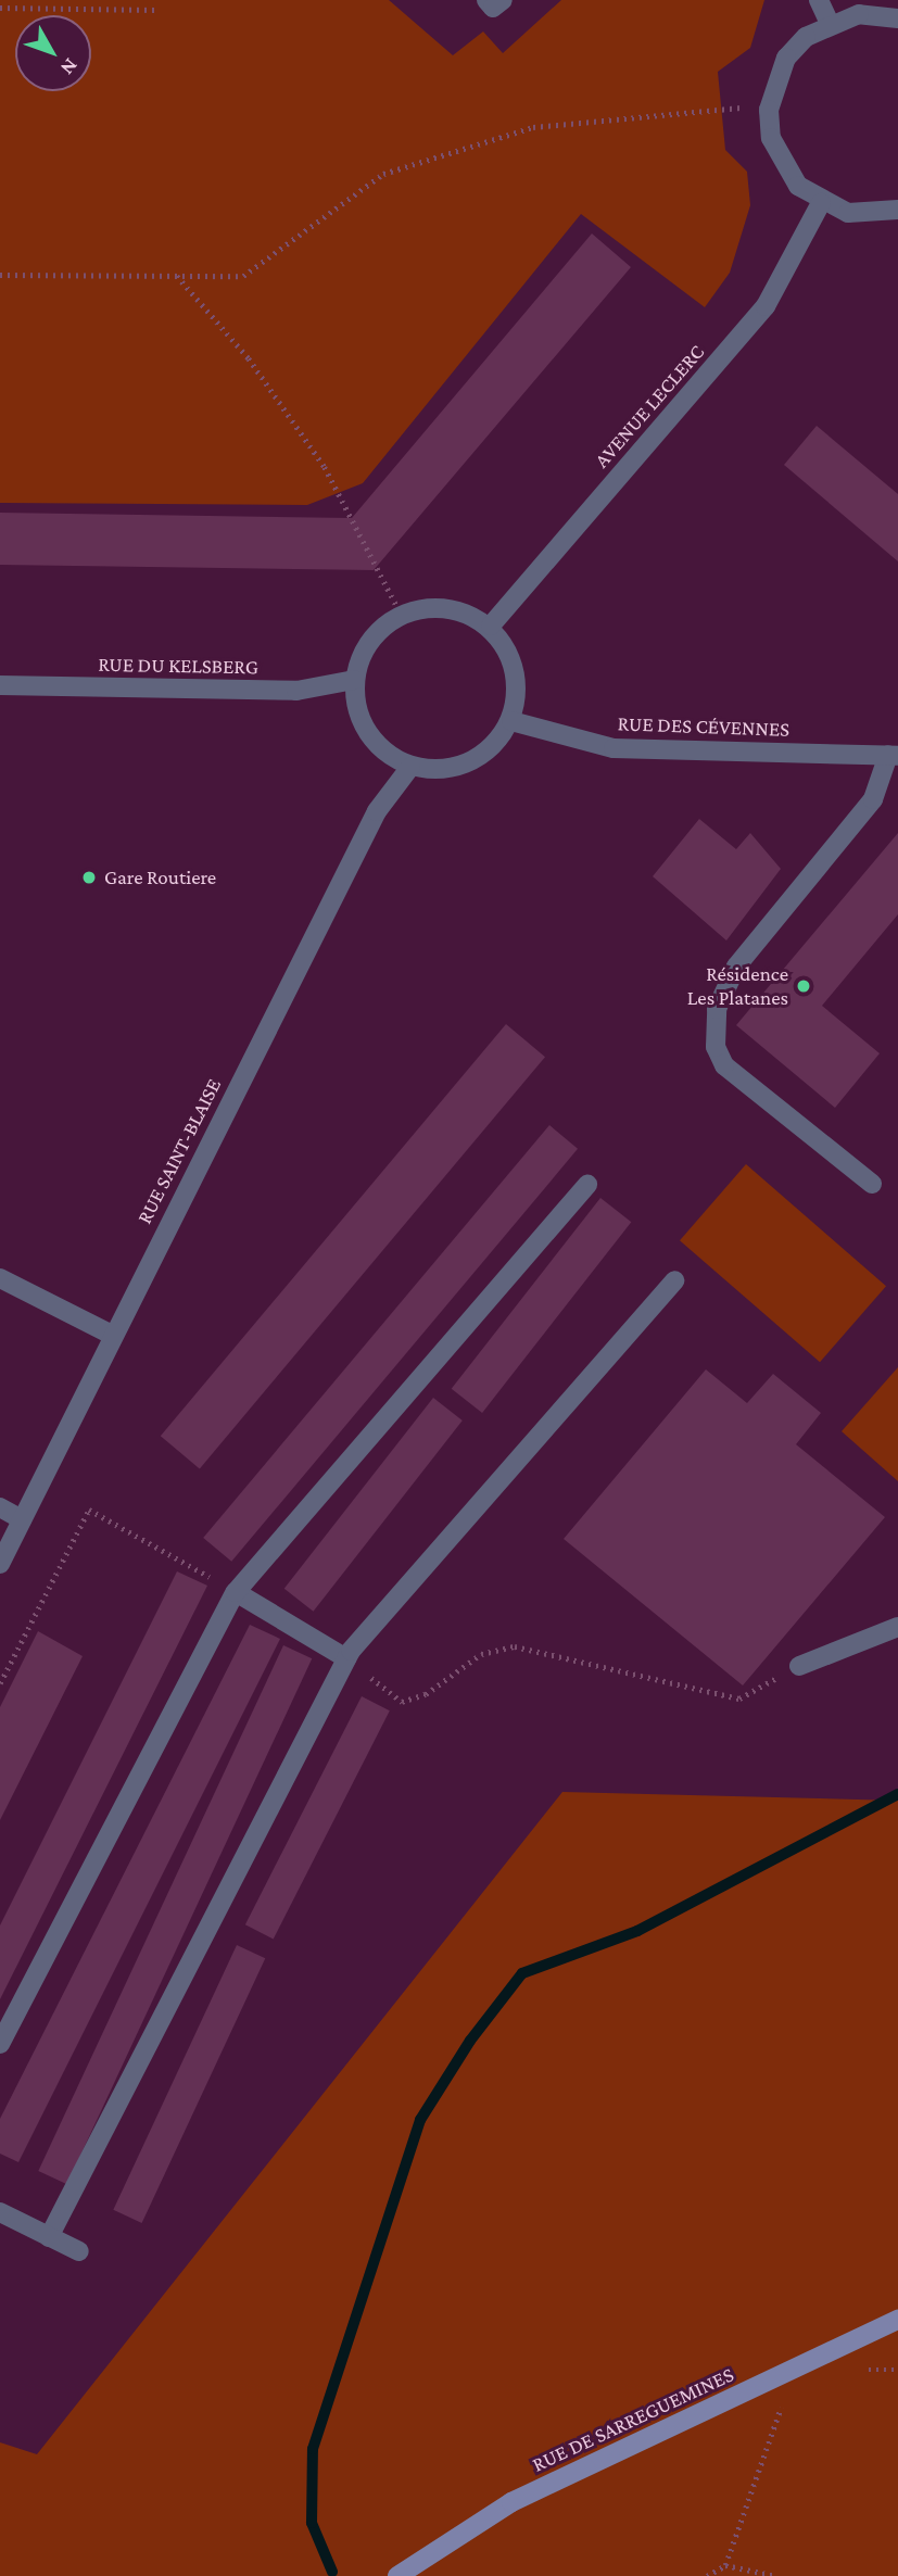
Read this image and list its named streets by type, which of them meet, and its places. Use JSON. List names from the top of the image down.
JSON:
{
  "streets": {
    "main road": ["RUE DE SARREGUEMINES"],
    "street": [
      "AVENUE LECLERC",
      "RUE DU KELSBERG",
      "RUE DES CÉVENNES",
      "RUE SAINT-BLAISE"
    ]
  },
  "crossings": [
    ["AVENUE LECLERC", "RUE DU KELSBERG"],
    ["AVENUE LECLERC", "RUE DES CÉVENNES"],
    ["AVENUE LECLERC", "RUE SAINT-BLAISE"],
    ["RUE DU KELSBERG", "RUE DES CÉVENNES"],
    ["RUE DU KELSBERG", "RUE SAINT-BLAISE"],
    ["RUE DES CÉVENNES", "RUE SAINT-BLAISE"]
  ],
  "places": ["Gare Routiere", "Résidence Les Platanes"],
  "north": "bottom right"
}
